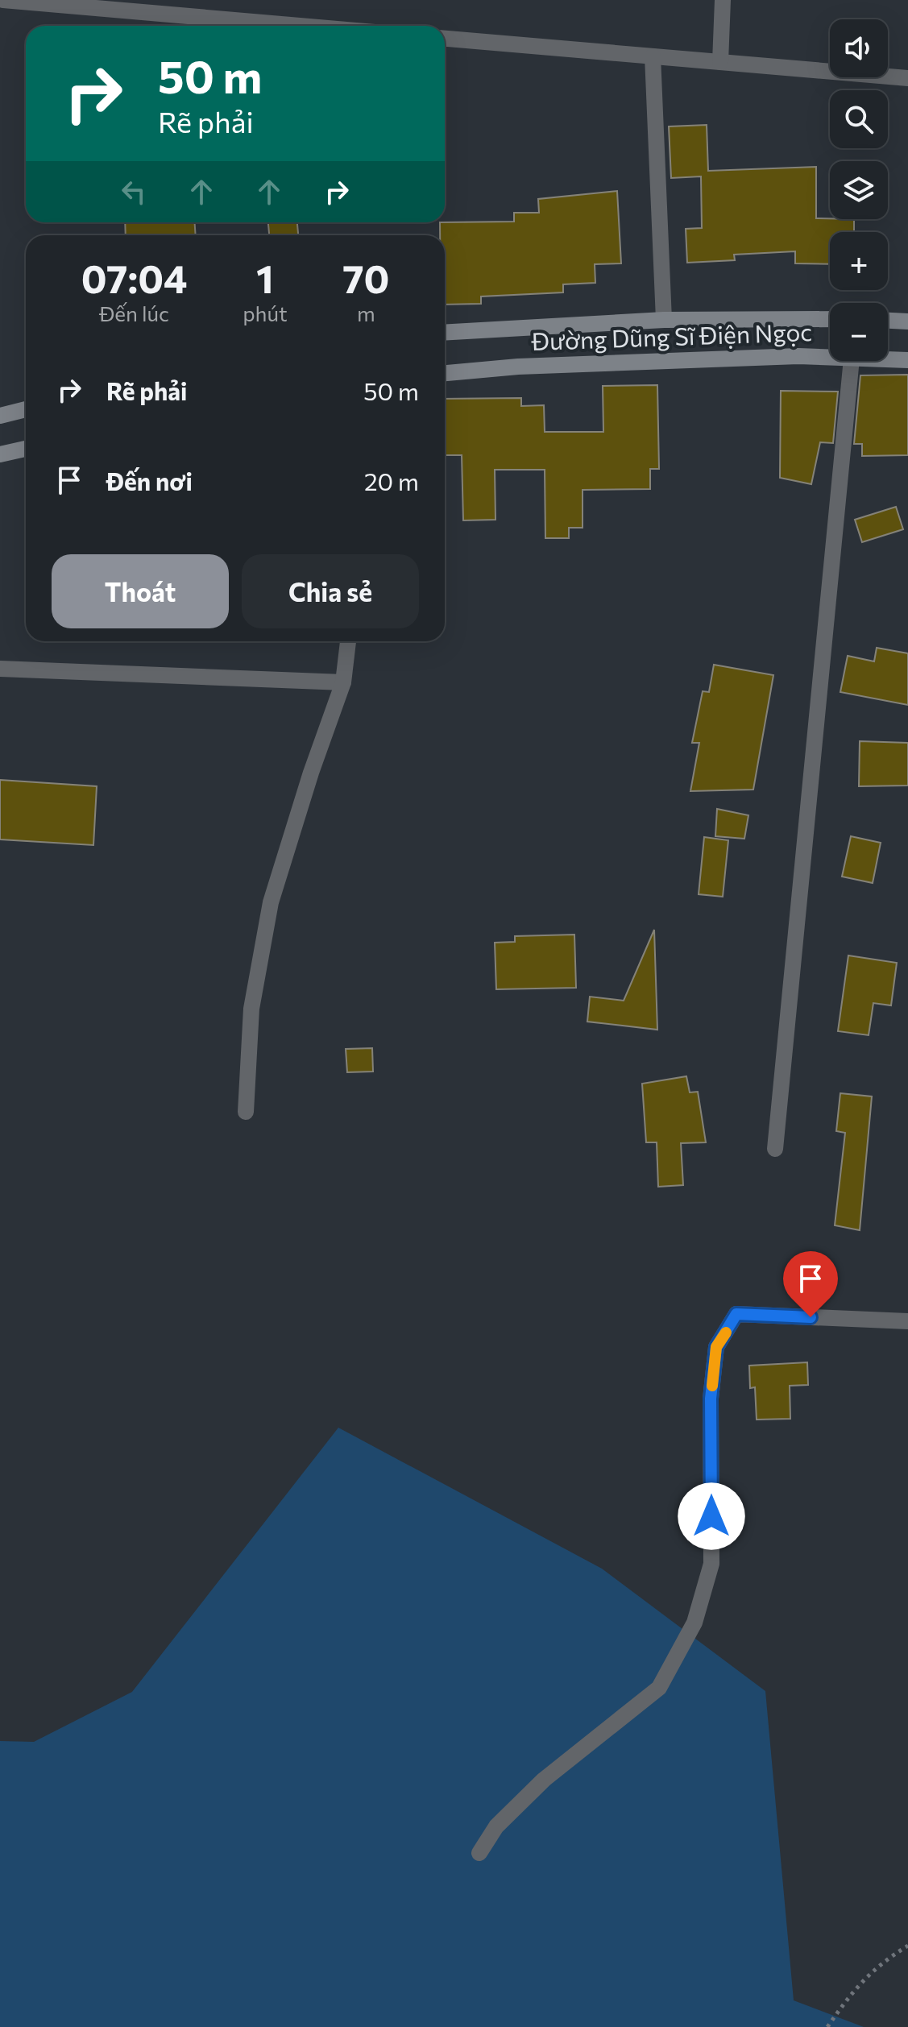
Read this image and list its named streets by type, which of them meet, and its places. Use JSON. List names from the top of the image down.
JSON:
{
  "streets": {
    "main road": ["Đường Dũng Sĩ Điện Ngọc"]
  },
  "page": {
    "map_buttons": ["+", "−"],
    "turn": ["50 m", "Rẽ phải"],
    "eta": [
      "07:04",
      "Đến lúc",
      "1",
      "phút",
      "70",
      "m"
    ],
    "list": [
      {
        "name": "Rẽ phải",
        "value": "50 m"
      },
      {
        "name": "Đến nơi",
        "value": "20 m"
      }
    ],
    "buttons": ["Thoát", "Chia sẻ"]
  }
}
